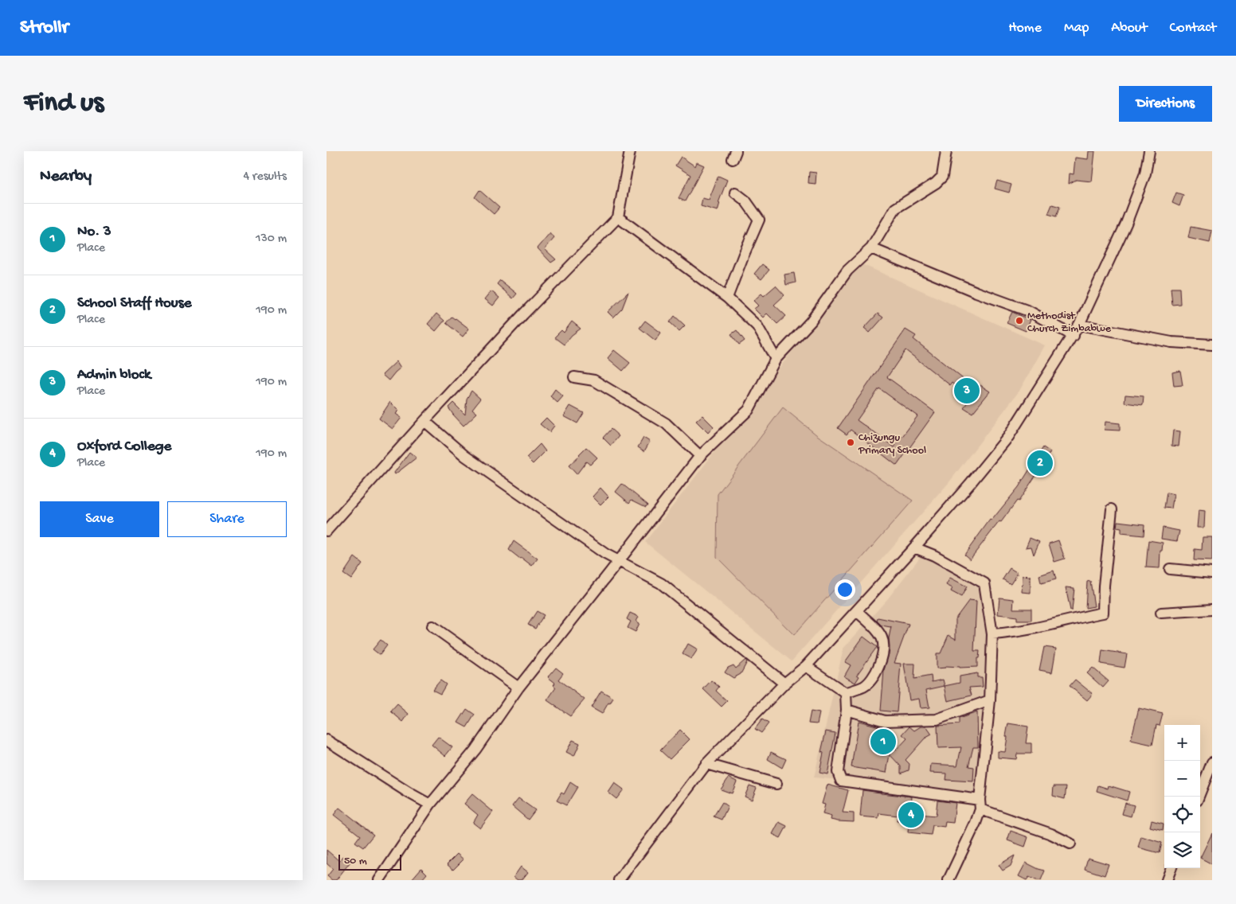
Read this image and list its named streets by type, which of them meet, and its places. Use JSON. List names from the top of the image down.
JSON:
{
  "places": ["Methodist Church Zimbabwe", "Chizungu Primary School"],
  "scale_bar": "50 m",
  "page": {
    "header": "Strollr",
    "nav": [
      "Home",
      "Map",
      "About",
      "Contact"
    ],
    "buttons": [
      "Directions",
      ["Save", "Share"]
    ],
    "title": "Find us",
    "heading": ["Nearby", "4 results"],
    "list": [
      {
        "mark": "1",
        "name": "No. 3",
        "note": "Place",
        "value": "130 m"
      },
      {
        "mark": "2",
        "name": "School Staff House",
        "note": "Place",
        "value": "190 m"
      },
      {
        "mark": "3",
        "name": "Admin block",
        "note": "Place",
        "value": "190 m"
      },
      {
        "mark": "4",
        "name": "Oxford College",
        "note": "Place",
        "value": "190 m"
      }
    ],
    "pins": [
      "3",
      "2",
      "1",
      "4"
    ],
    "map_buttons": ["+", "−"],
    "scale": "50 m"
  }
}
